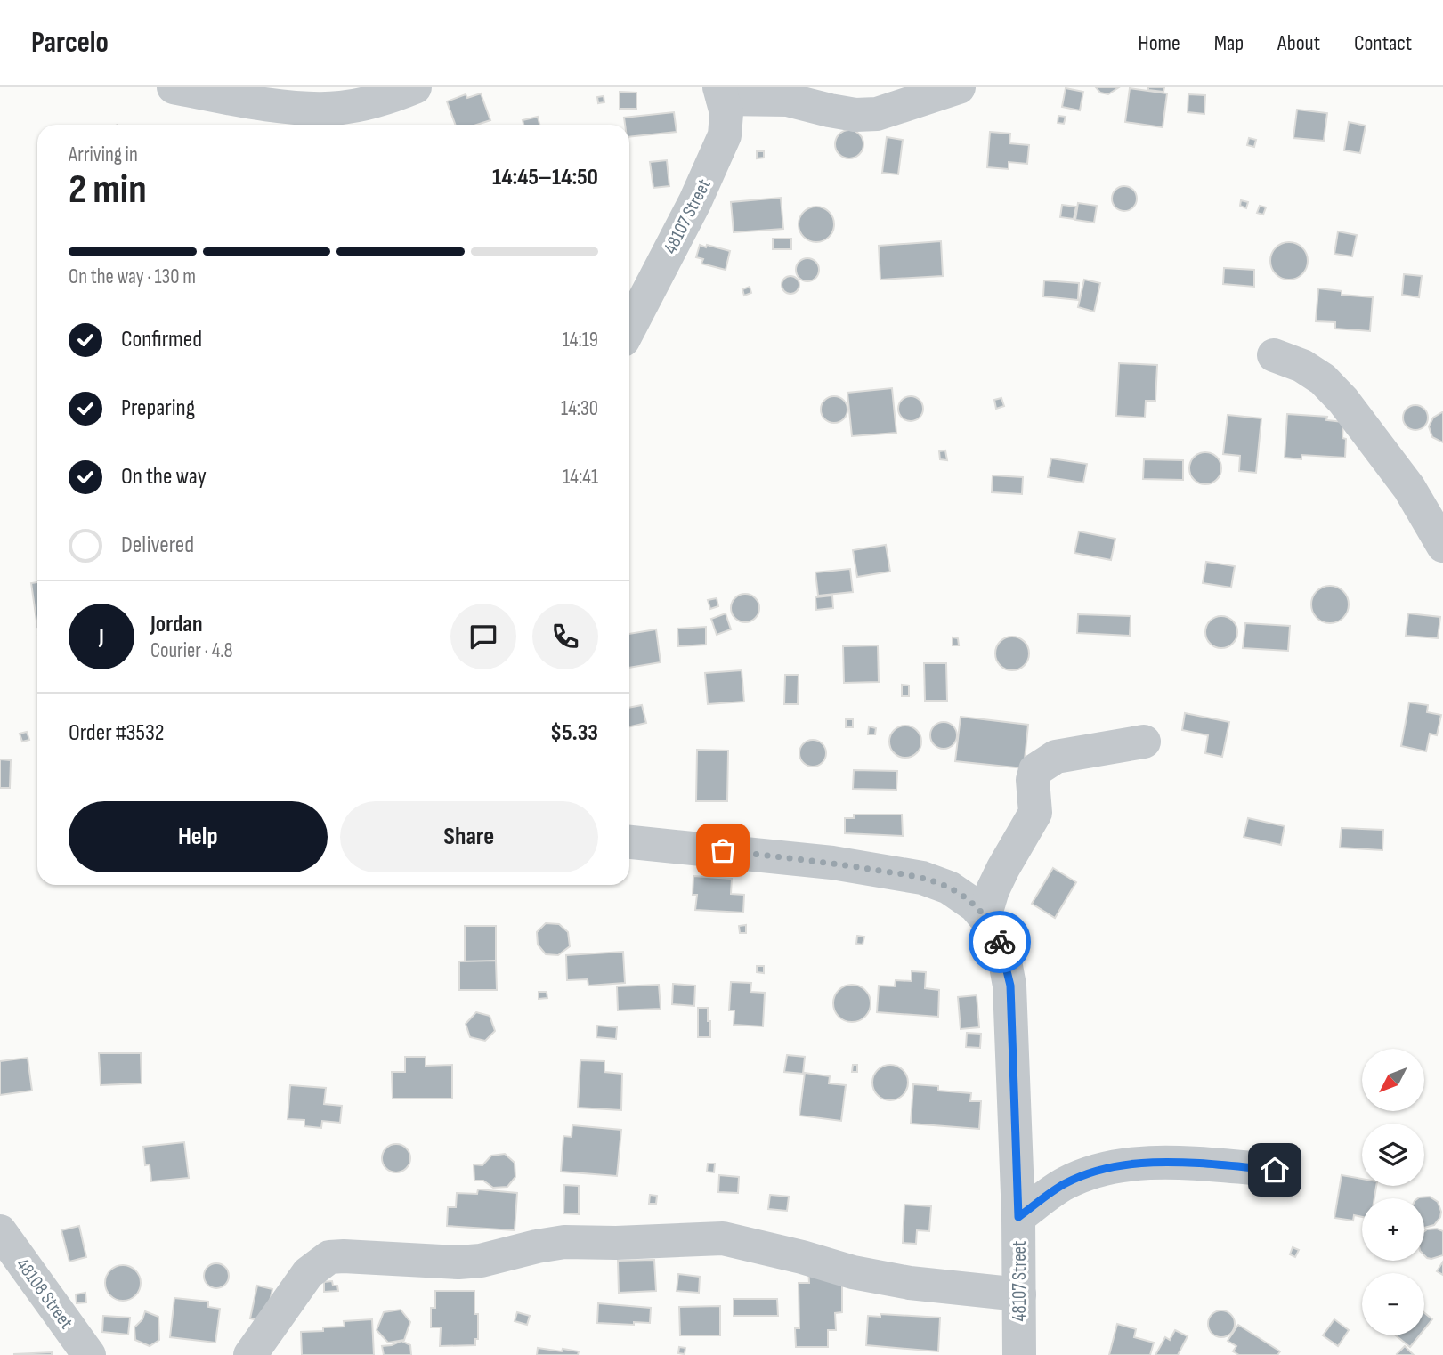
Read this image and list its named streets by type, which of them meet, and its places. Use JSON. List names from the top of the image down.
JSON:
{
  "streets": {
    "street": ["48107 Street", "48108 Street"]
  },
  "north": "bottom left",
  "page": {
    "header": "Parcelo",
    "nav": [
      "Home",
      "Map",
      "About",
      "Contact"
    ],
    "heading": ["2 min", "Arriving in", "14:45–14:50"],
    "panel": [
      "Jordan",
      "Courier · 4.8",
      "Order #3532",
      "$5.33"
    ],
    "bar": "On the way · 130 m",
    "list": [
      ["Confirmed", "14:19"],
      ["Preparing", "14:30"],
      ["On the way", "14:41"],
      "Delivered"
    ],
    "round": "J",
    "buttons": ["Help", "Share"],
    "map_buttons": ["+", "−"]
  }
}
